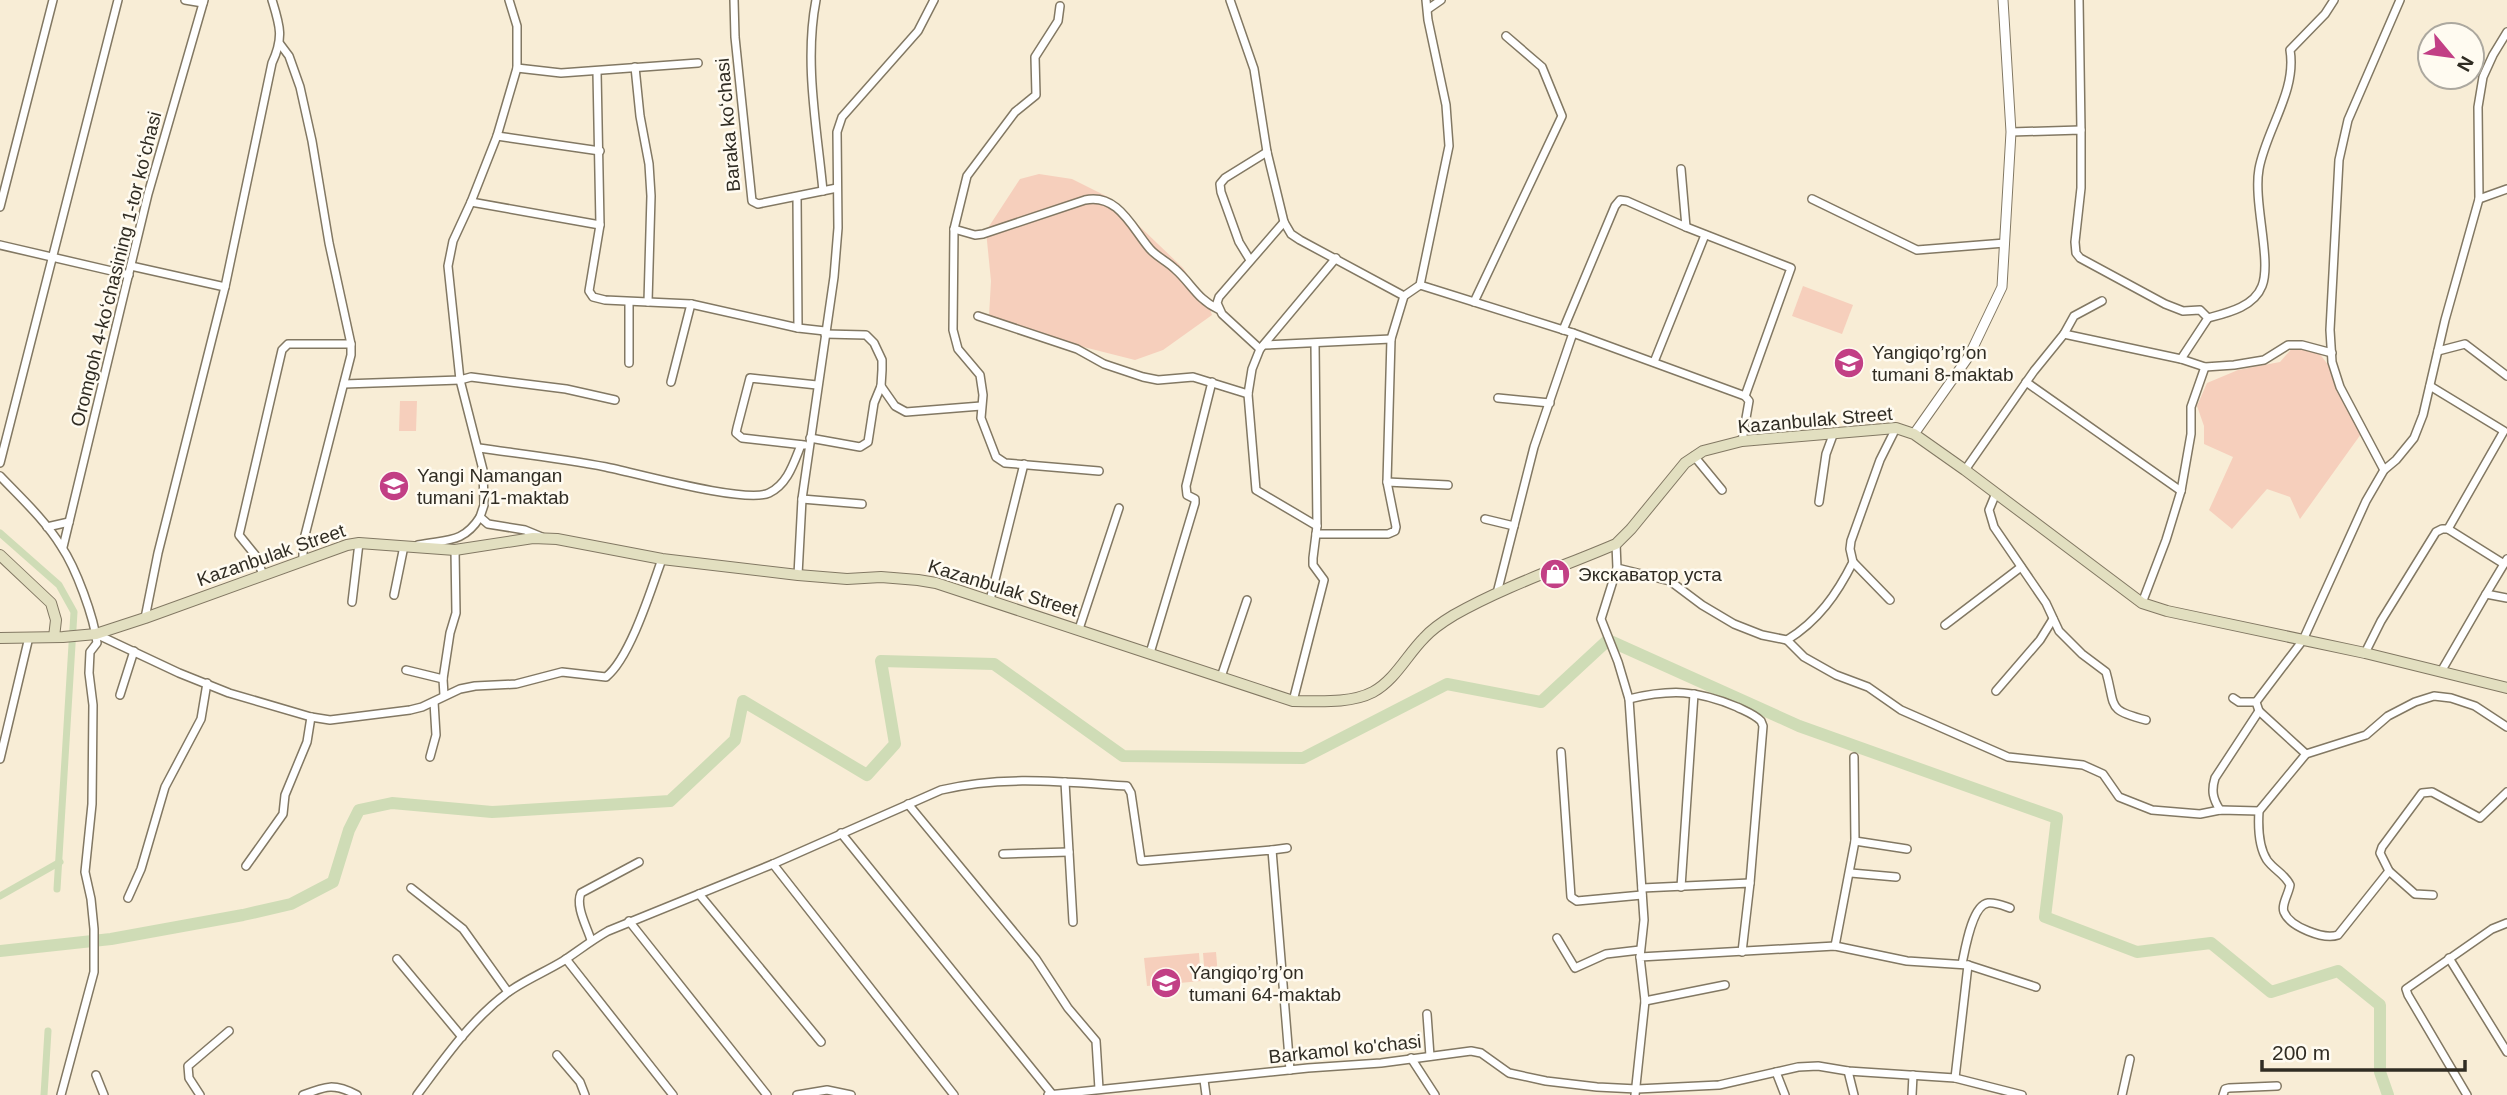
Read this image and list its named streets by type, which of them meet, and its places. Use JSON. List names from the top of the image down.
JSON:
{
  "streets": {
    "main road": ["Kazanbulak Street"],
    "street": ["Baraka koʻchasi", "Oromgoh 4-koʻchasining 1-tor koʻchasi", "Barkamol ko'chasi"]
  },
  "places": {
    "school or university": ["Yangiqo’rg’on tumani 8-maktab", "Yangi Namangan tumani 71-maktab", "Yangiqo’rg’on tumani 64-maktab"],
    "shop": ["Экскаватор уста"]
  },
  "scale_bar": "200 m",
  "north": "bottom right"
}
